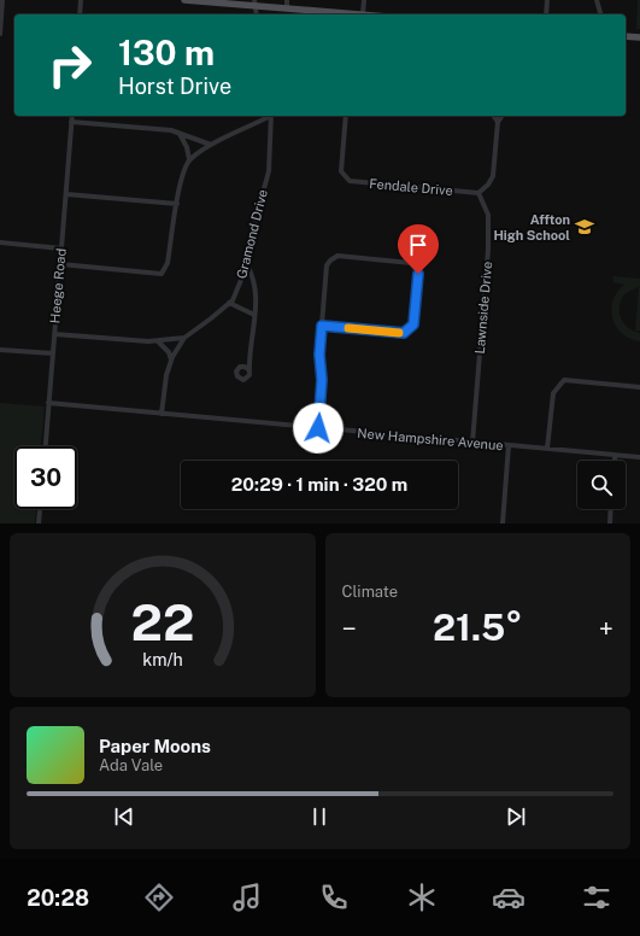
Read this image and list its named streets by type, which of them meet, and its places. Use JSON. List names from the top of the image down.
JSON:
{
  "streets": {
    "street": [
      "Fendale Drive",
      "Gramond Drive",
      "Heege Road",
      "Lawnside Drive",
      "New Hampshire Avenue"
    ]
  },
  "crossings": [
    ["Fendale Drive", "Lawnside Drive"],
    ["Gramond Drive", "New Hampshire Avenue"],
    ["Heege Road", "New Hampshire Avenue"],
    ["Lawnside Drive", "New Hampshire Avenue"]
  ],
  "places": {
    "school or university": ["Affton High School"]
  },
  "page": {
    "turn": ["130 m", "Horst Drive"],
    "limit": "30",
    "trip": "20:29 · 1 min · 320 m",
    "tile": "Climate",
    "heat": ["−", "21.5°", "+"],
    "song": ["Paper Moons", "Ada Vale"],
    "tabs": "20:28",
    "gauge": ["22", "km/h"]
  }
}
